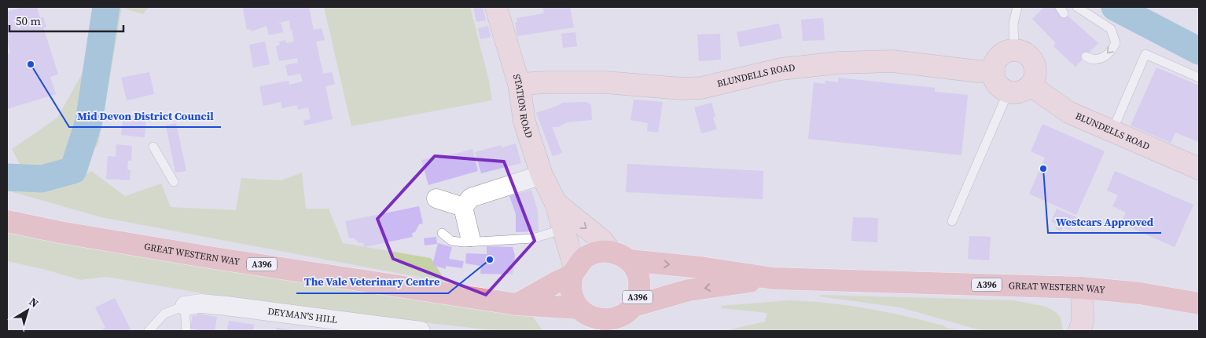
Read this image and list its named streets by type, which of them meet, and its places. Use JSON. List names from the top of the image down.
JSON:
{
  "streets": {
    "main road": ["GREAT WESTERN WAY", "A396"],
    "street": ["BLUNDELLS ROAD", "STATION ROAD", "DEYMAN'S HILL"]
  },
  "crossings": [
    ["BLUNDELLS ROAD", "STATION ROAD"],
    ["STATION ROAD", "A396"],
    ["GREAT WESTERN WAY", "A396"]
  ],
  "places": ["Mid Devon District Council", "Westcars Approved", "The Vale Veterinary Centre"],
  "scale_bar": "50 m",
  "north": "top right"
}
